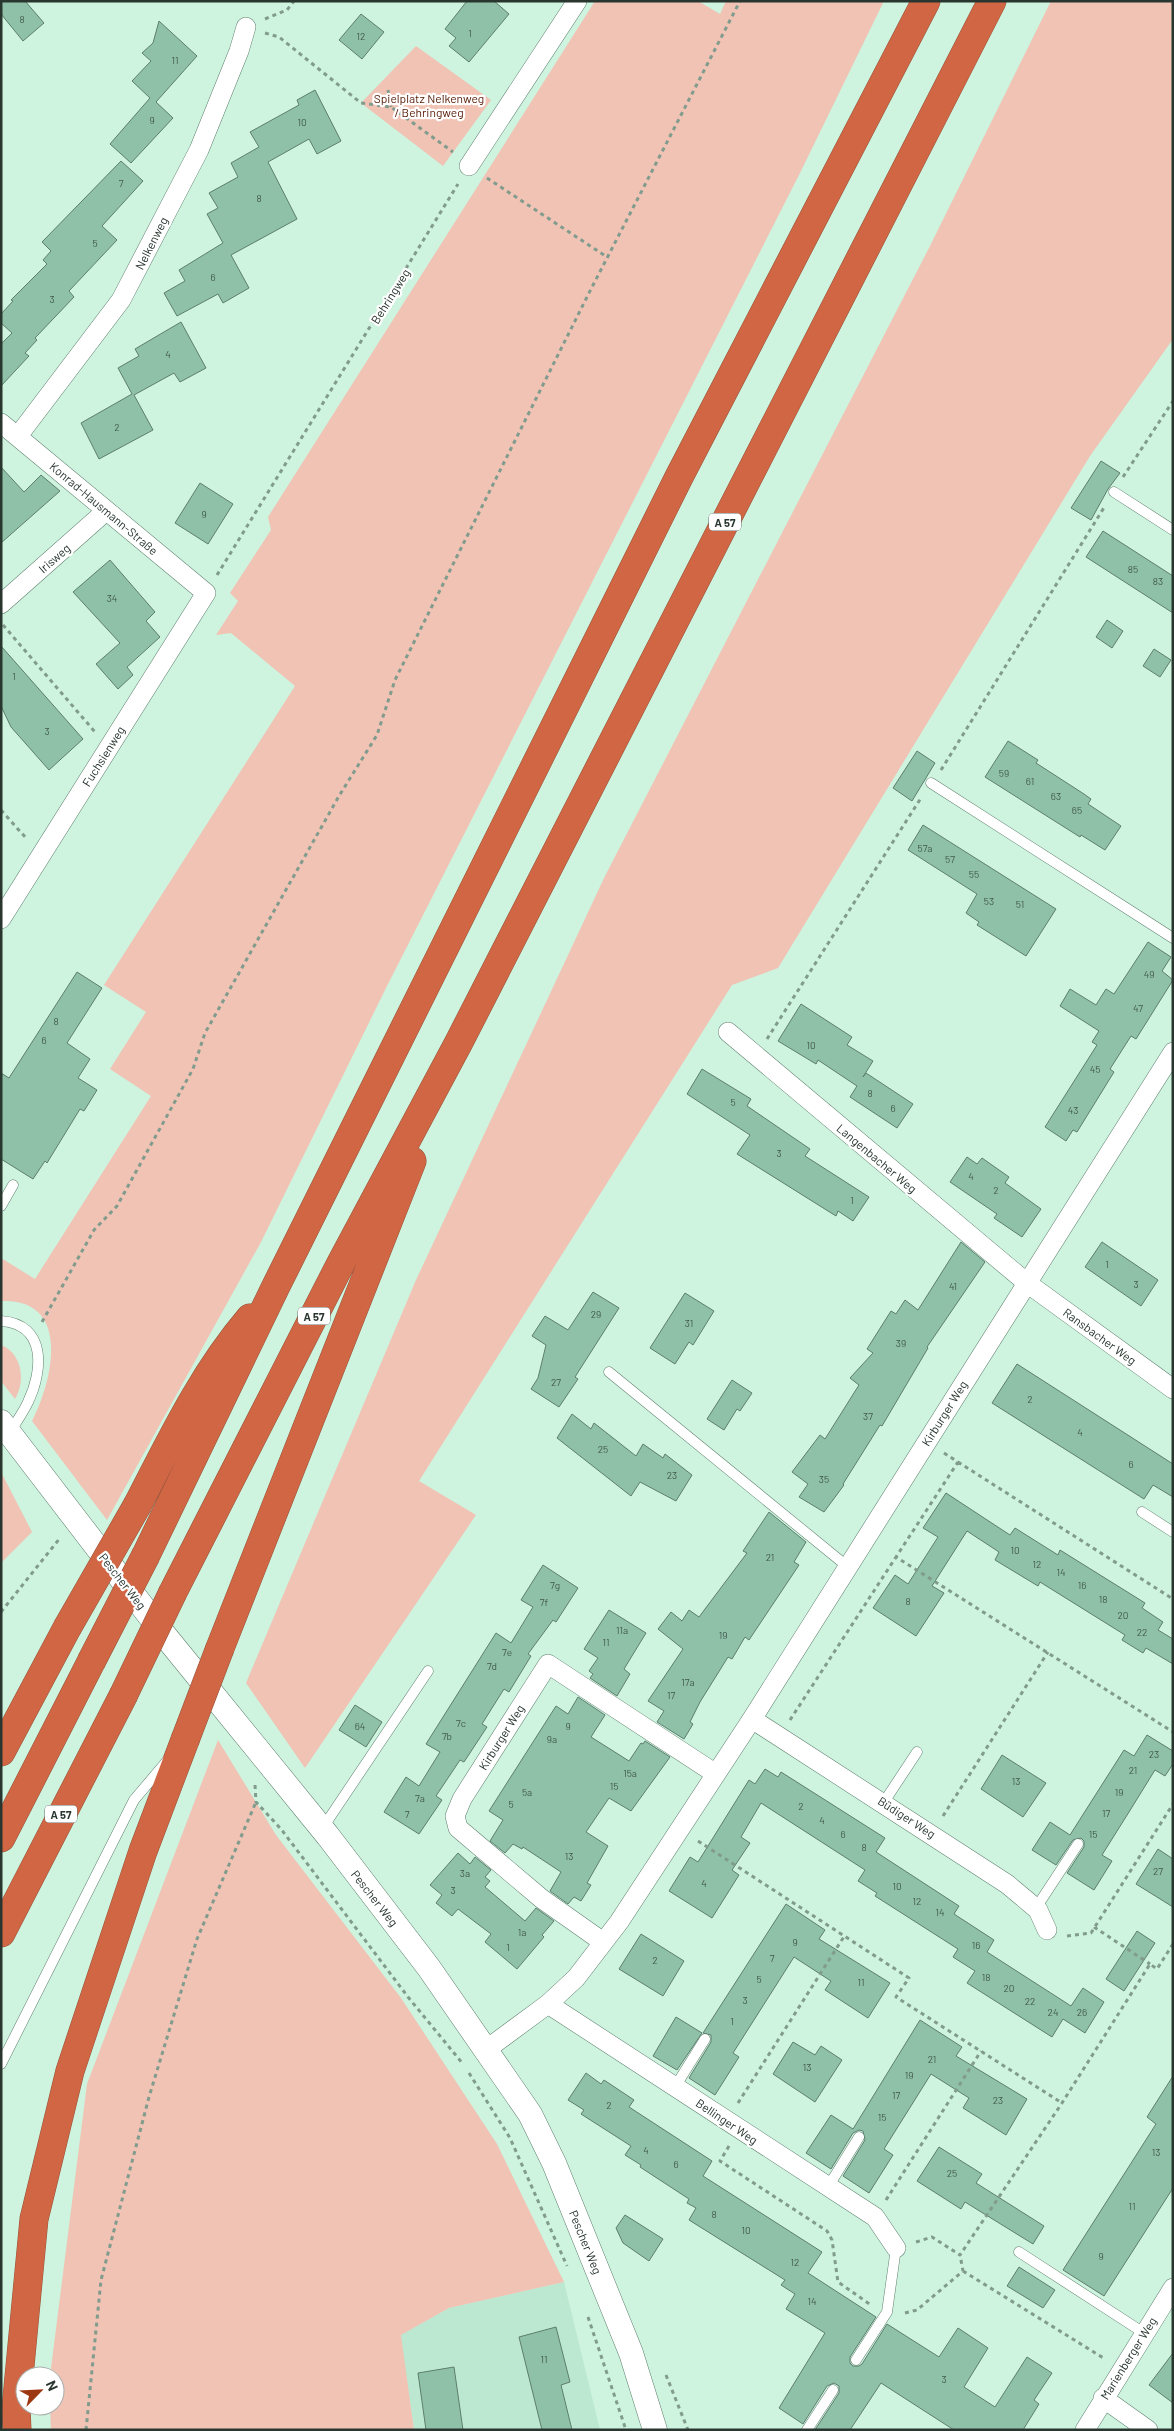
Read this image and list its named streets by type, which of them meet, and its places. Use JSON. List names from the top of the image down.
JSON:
{
  "streets": {
    "highway": ["A 57"],
    "street": [
      "Nelkenweg",
      "Konrad-Hausmann-Straße",
      "Irisweg",
      "Fuchsienweg",
      "Langenbacher Weg",
      "Ransbacher Weg",
      "Kirburger Weg",
      "Pescher Weg",
      "Büdiger Weg",
      "Bellinger Weg",
      "Marienberger Weg"
    ],
    "path": ["Behringweg"]
  },
  "crossings": [
    ["Nelkenweg", "Konrad-Hausmann-Straße"],
    ["Behringweg", "Konrad-Hausmann-Straße"],
    ["Behringweg", "Fuchsienweg"],
    ["Konrad-Hausmann-Straße", "Irisweg"],
    ["Konrad-Hausmann-Straße", "Fuchsienweg"],
    ["Langenbacher Weg", "Ransbacher Weg"],
    ["Langenbacher Weg", "Kirburger Weg"],
    ["Ransbacher Weg", "Kirburger Weg"],
    ["Kirburger Weg", "Pescher Weg"],
    ["Kirburger Weg", "Büdiger Weg"],
    ["Kirburger Weg", "Bellinger Weg"]
  ],
  "parks": ["Spielplatz Nelkenweg / Behringweg"],
  "house_numbers": [
    "8",
    "1",
    "12",
    "11",
    "9",
    "10",
    "7",
    "8",
    "5",
    "6",
    "3",
    "4",
    "2",
    "9",
    "85",
    "83",
    "34",
    "1",
    "3",
    "59",
    "61",
    "63",
    "65",
    "57a",
    "57",
    "55",
    "53",
    "51",
    "49",
    "47",
    "8",
    "6",
    "10",
    "45",
    "8",
    "5",
    "6",
    "43",
    "3",
    "4",
    "2",
    "1",
    "1",
    "3",
    "41",
    "29",
    "31",
    "39",
    "27",
    "2",
    "37",
    "4",
    "25",
    "6",
    "23",
    "35",
    "10",
    "21",
    "12",
    "14",
    "7g",
    "16",
    "18",
    "8",
    "7f",
    "20",
    "11a",
    "22",
    "19",
    "11",
    "7e",
    "7d",
    "17a",
    "17",
    "7c",
    "64",
    "9",
    "7b",
    "9a",
    "23",
    "21",
    "15a",
    "13",
    "15",
    "5a",
    "19",
    "7a",
    "5",
    "2",
    "17",
    "7",
    "4",
    "6",
    "15",
    "8",
    "13",
    "27",
    "3a",
    "4",
    "10",
    "3",
    "12",
    "14",
    "1a",
    "9",
    "16",
    "1",
    "7",
    "2",
    "18",
    "5",
    "11",
    "20",
    "3",
    "22",
    "24",
    "26",
    "1",
    "21",
    "13",
    "19",
    "17",
    "23",
    "2",
    "15",
    "4",
    "13",
    "6",
    "25",
    "11",
    "8",
    "10",
    "9",
    "12",
    "14",
    "11",
    "3"
  ],
  "north": "top right"
}
